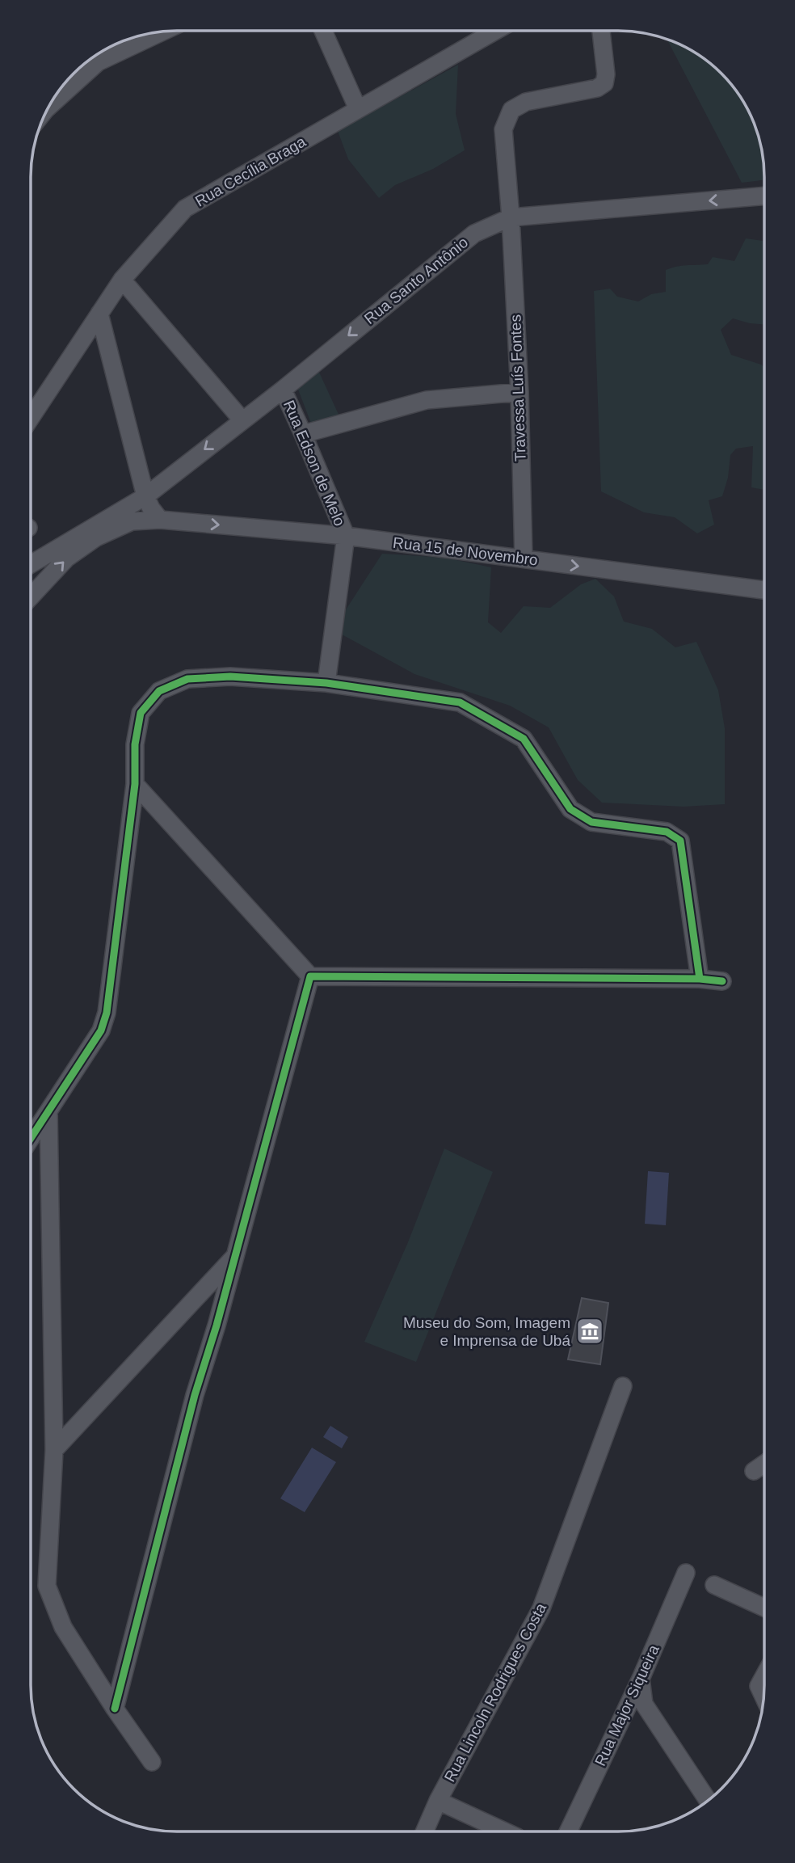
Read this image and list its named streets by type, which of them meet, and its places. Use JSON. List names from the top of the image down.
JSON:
{
  "streets": {
    "street": [
      "Rua Cecília Braga",
      "Rua Santo Antônio",
      "Travessa Luís Fontes",
      "Rua Edson de Melo",
      "Rua 15 de Novembro",
      "Rua Lincoln Rodrigues Costa",
      "Rua Major Siqueira"
    ]
  },
  "crossings": [
    ["Rua Santo Antônio", "Travessa Luís Fontes"],
    ["Rua Santo Antônio", "Rua Edson de Melo"],
    ["Travessa Luís Fontes", "Rua 15 de Novembro"],
    ["Rua Edson de Melo", "Rua 15 de Novembro"]
  ],
  "one_way": ["Rua 15 de Novembro"],
  "places": {
    "museum": ["Museu do Som, Imagem e Imprensa de Ubá"]
  }
}
